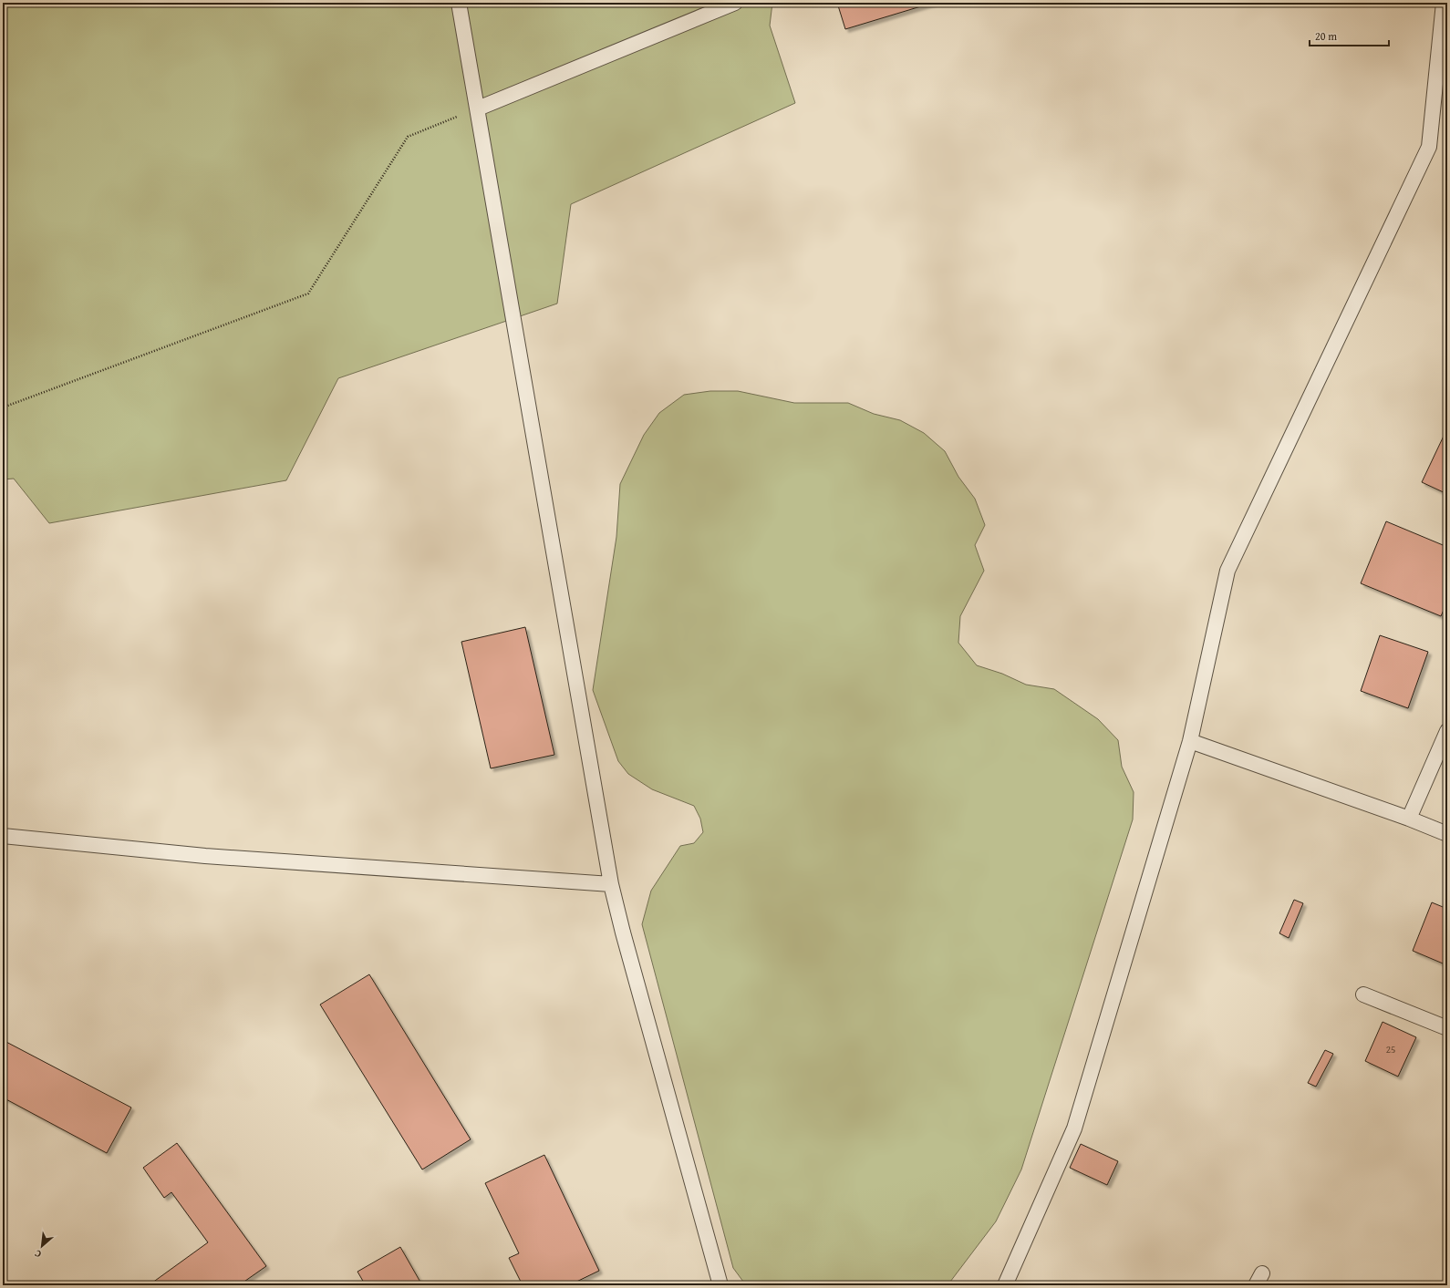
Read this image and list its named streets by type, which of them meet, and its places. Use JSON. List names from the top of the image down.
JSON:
{
  "house_numbers": ["25"],
  "scale_bar": "20 m",
  "north": "bottom left"
}
